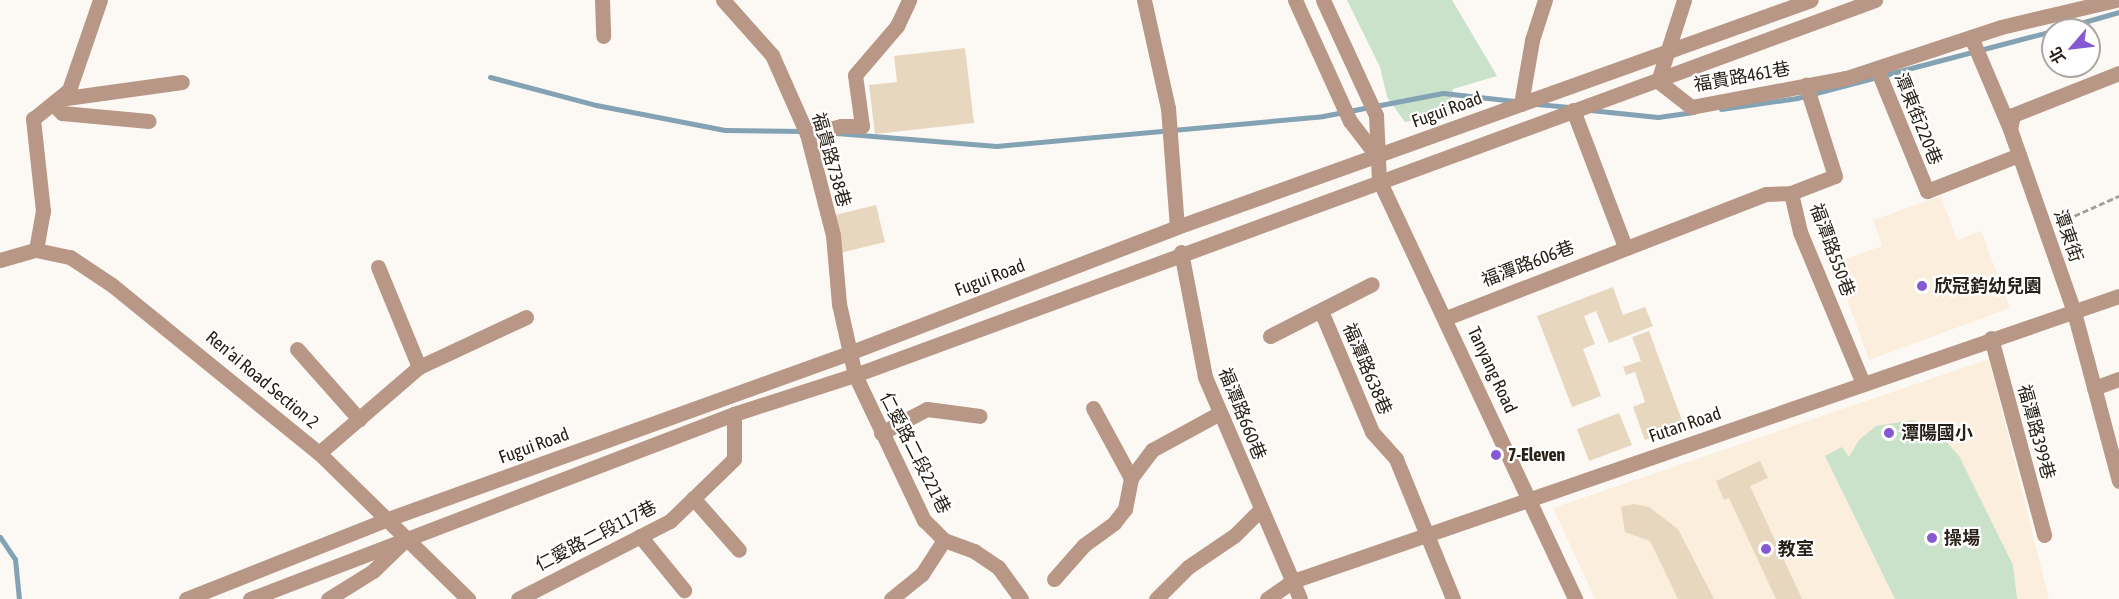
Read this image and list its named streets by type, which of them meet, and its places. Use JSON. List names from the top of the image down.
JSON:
{
  "streets": {
    "street": [
      "福貴路461巷",
      "Fugui Road",
      "潭東街220巷",
      "福貴路738巷",
      "潭東街",
      "福潭路550巷",
      "福潭路606巷",
      "福潭路638巷",
      "Tanyang Road",
      "Ren’ai Road Section 2",
      "福潭路660巷",
      "Futan Road",
      "福潭路399巷",
      "仁愛路二段221巷",
      "仁愛路二段117巷"
    ]
  },
  "crossings": [
    ["福貴路461巷", "潭東街220巷"],
    ["福貴路461巷", "潭東街"],
    ["Fugui Road", "福貴路738巷"],
    ["Fugui Road", "Tanyang Road"],
    ["Fugui Road", "Ren’ai Road Section 2"],
    ["Fugui Road", "仁愛路二段221巷"],
    ["潭東街220巷", "潭東街"],
    ["福貴路738巷", "仁愛路二段221巷"],
    ["潭東街", "Futan Road"],
    ["福潭路550巷", "福潭路606巷"],
    ["福潭路550巷", "Futan Road"],
    ["福潭路606巷", "Tanyang Road"],
    ["福潭路638巷", "Futan Road"],
    ["Tanyang Road", "Futan Road"],
    ["福潭路660巷", "Futan Road"],
    ["Futan Road", "福潭路399巷"]
  ],
  "places": [
    "欣冠鈞幼兒園",
    "潭陽國小",
    "7-Eleven",
    "操場",
    "教室"
  ],
  "north": "bottom left"
}
